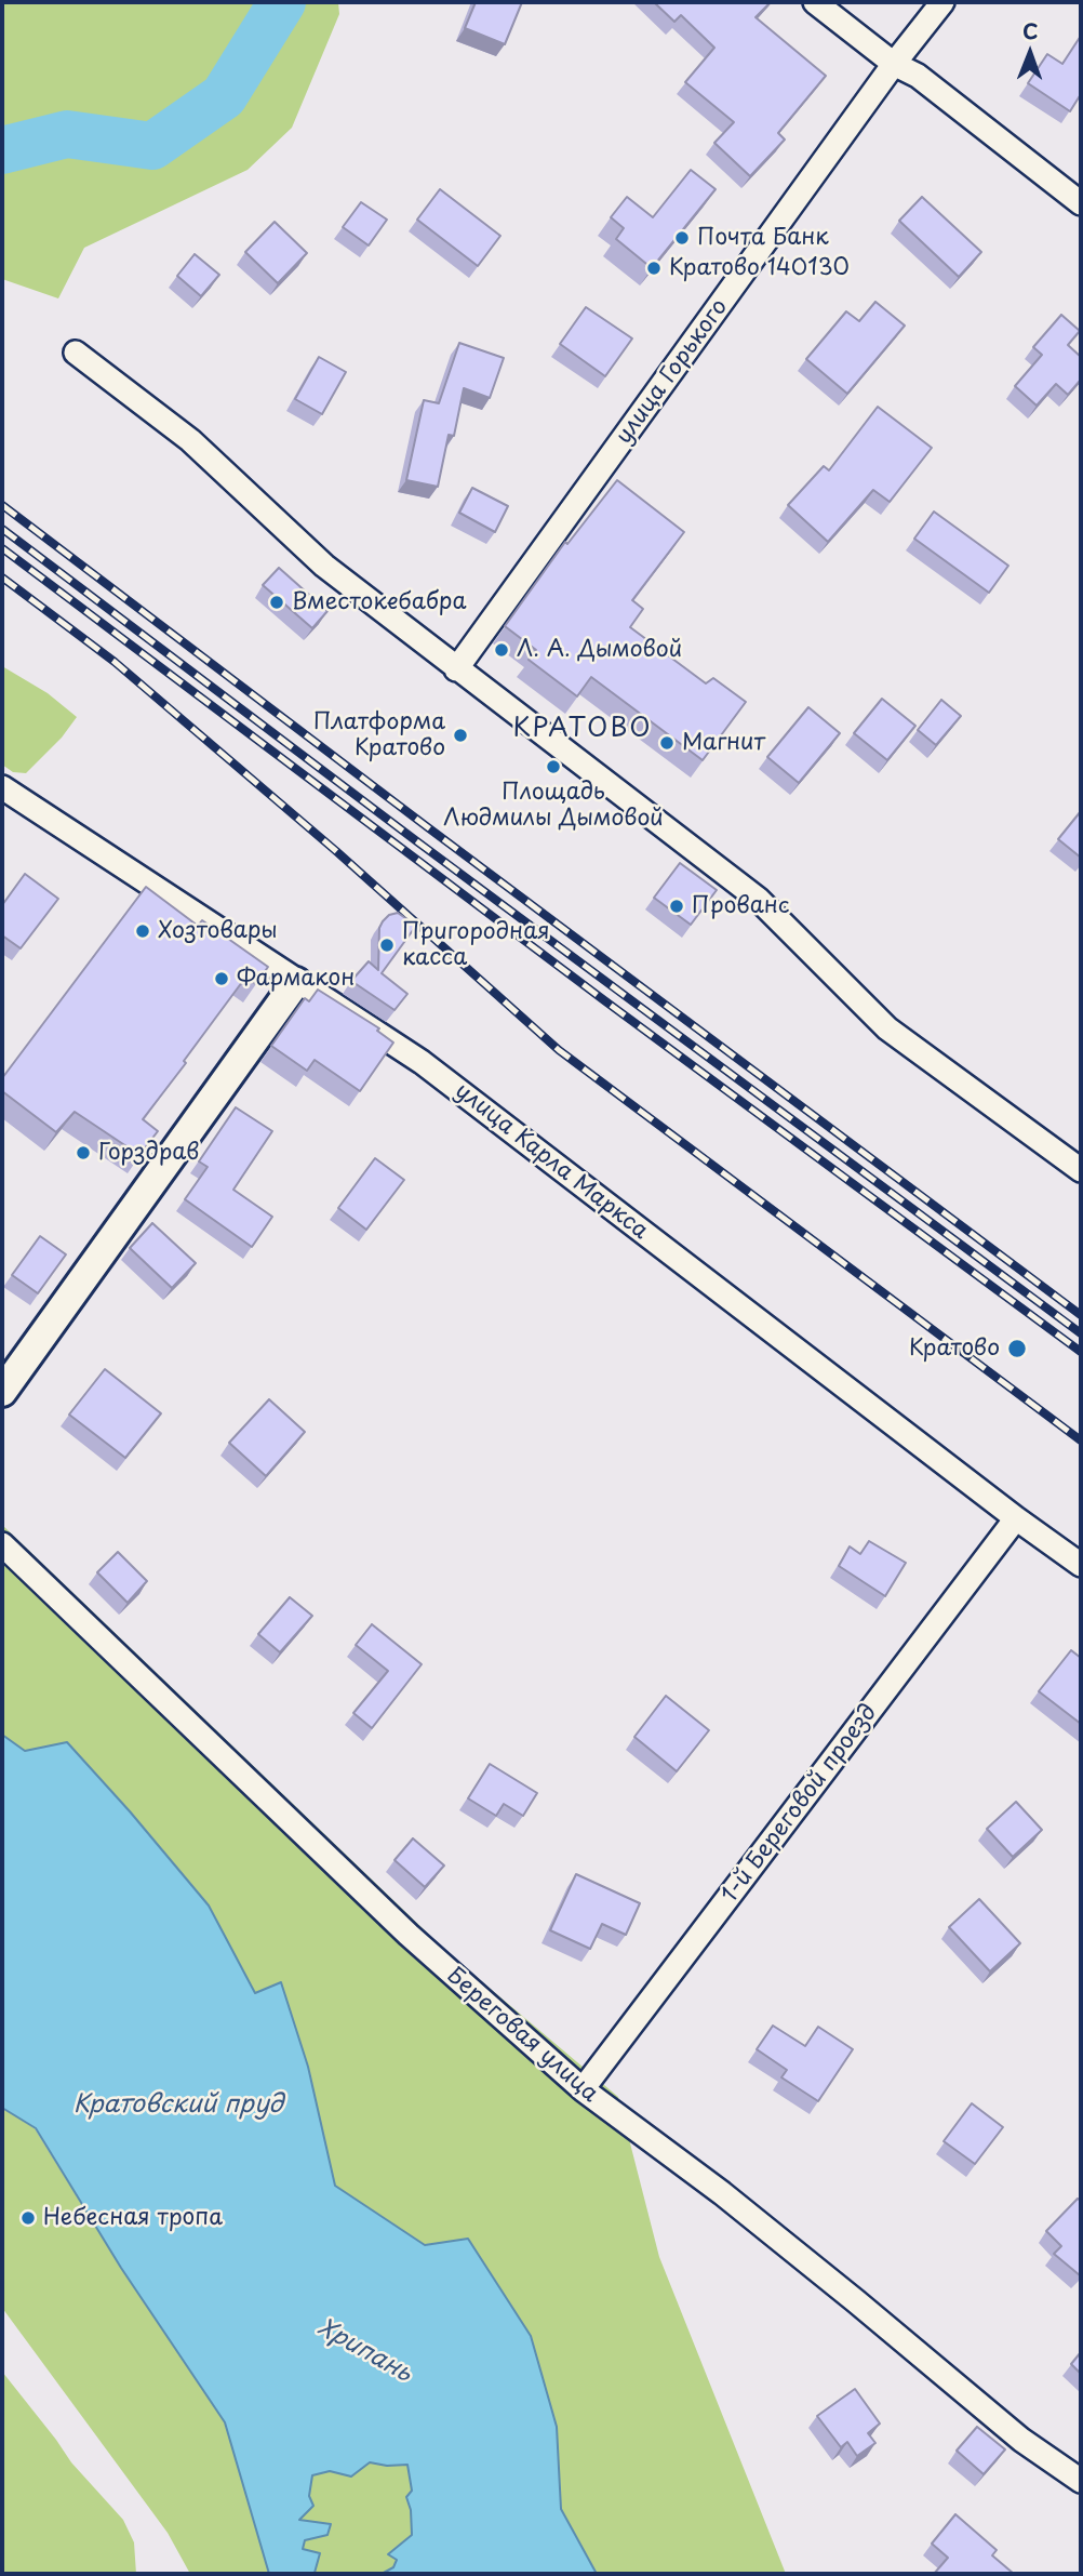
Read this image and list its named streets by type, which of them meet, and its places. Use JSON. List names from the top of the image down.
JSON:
{
  "streets": {
    "street": [
      "улица Горького",
      "улица Карла Маркса",
      "1-й Береговой проезд",
      "Береговая улица"
    ]
  },
  "crossings": [
    ["улица Карла Маркса", "1-й Береговой проезд"],
    ["1-й Береговой проезд", "Береговая улица"]
  ],
  "districts": ["КРАТОВО"],
  "water": ["Кратовский пруд", "Хрипань"],
  "places": [
    "Почта Банк",
    "Кратово 140130",
    "Вместокебабра",
    "Л. А. Дымовой",
    "Платформа Кратово",
    "Магнит",
    "Площадь Людмилы Дымовой",
    "Прованс",
    "Хозтовары",
    "Пригородная касса",
    "Фармакон",
    "Горздрав",
    "Кратово",
    "Небесная тропа"
  ],
  "north": "top"
}
